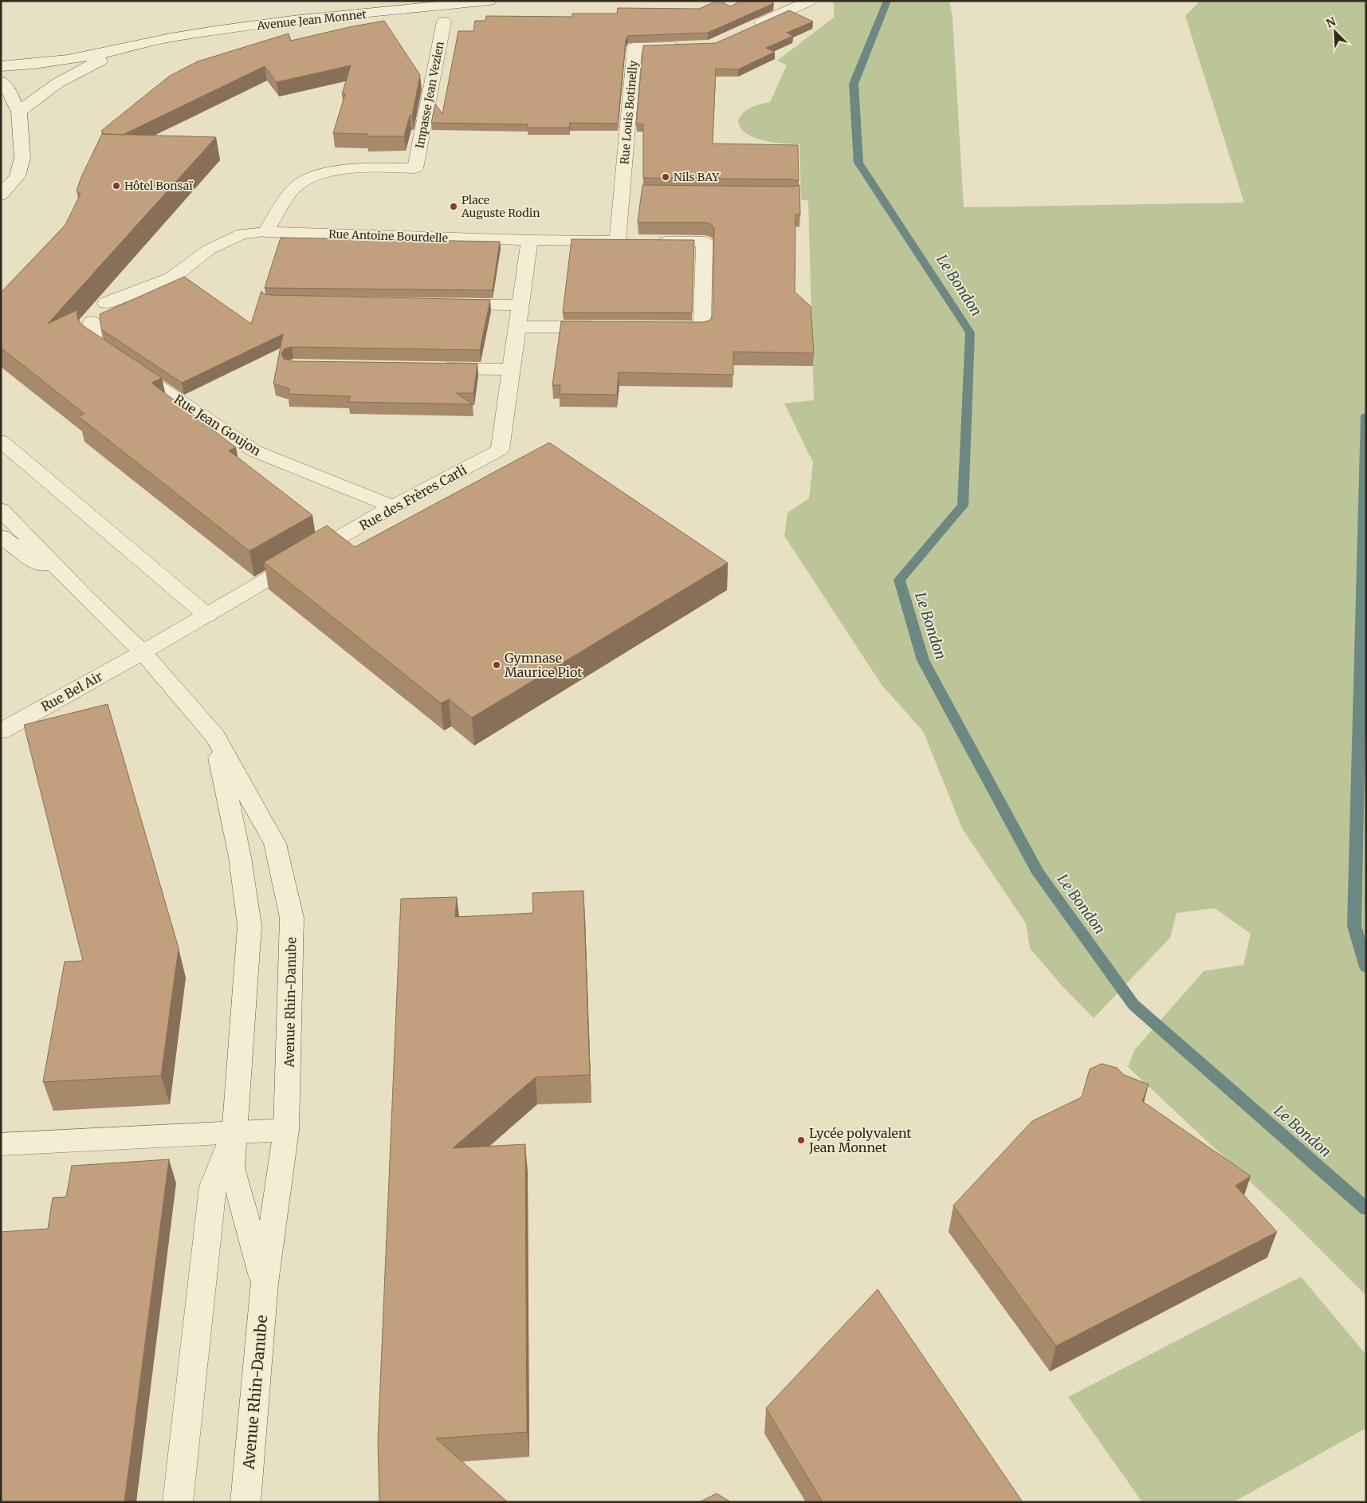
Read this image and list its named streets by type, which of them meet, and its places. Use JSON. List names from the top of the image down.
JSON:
{
  "streets": {
    "street": [
      "Avenue Jean Monnet",
      "Impasse Jean Vezien",
      "Rue Louis Botinelly",
      "Rue Antoine Bourdelle",
      "Rue Jean Goujon",
      "Rue des Frères Carli",
      "Rue Bel Air",
      "Avenue Rhin-Danube"
    ]
  },
  "crossings": [
    ["Impasse Jean Vezien", "Rue Antoine Bourdelle"],
    ["Rue Louis Botinelly", "Rue Antoine Bourdelle"],
    ["Rue Antoine Bourdelle", "Rue des Frères Carli"],
    ["Rue Jean Goujon", "Rue des Frères Carli"],
    ["Rue des Frères Carli", "Rue Bel Air"],
    ["Rue des Frères Carli", "Avenue Rhin-Danube"],
    ["Rue Bel Air", "Avenue Rhin-Danube"]
  ],
  "water": ["Le Bondon"],
  "places": [
    "Nils BAY",
    "Hôtel Bonsaï",
    "Place Auguste Rodin",
    "Gymnase Maurice Piot",
    "Lycée polyvalent Jean Monnet"
  ],
  "north": "top left"
}
